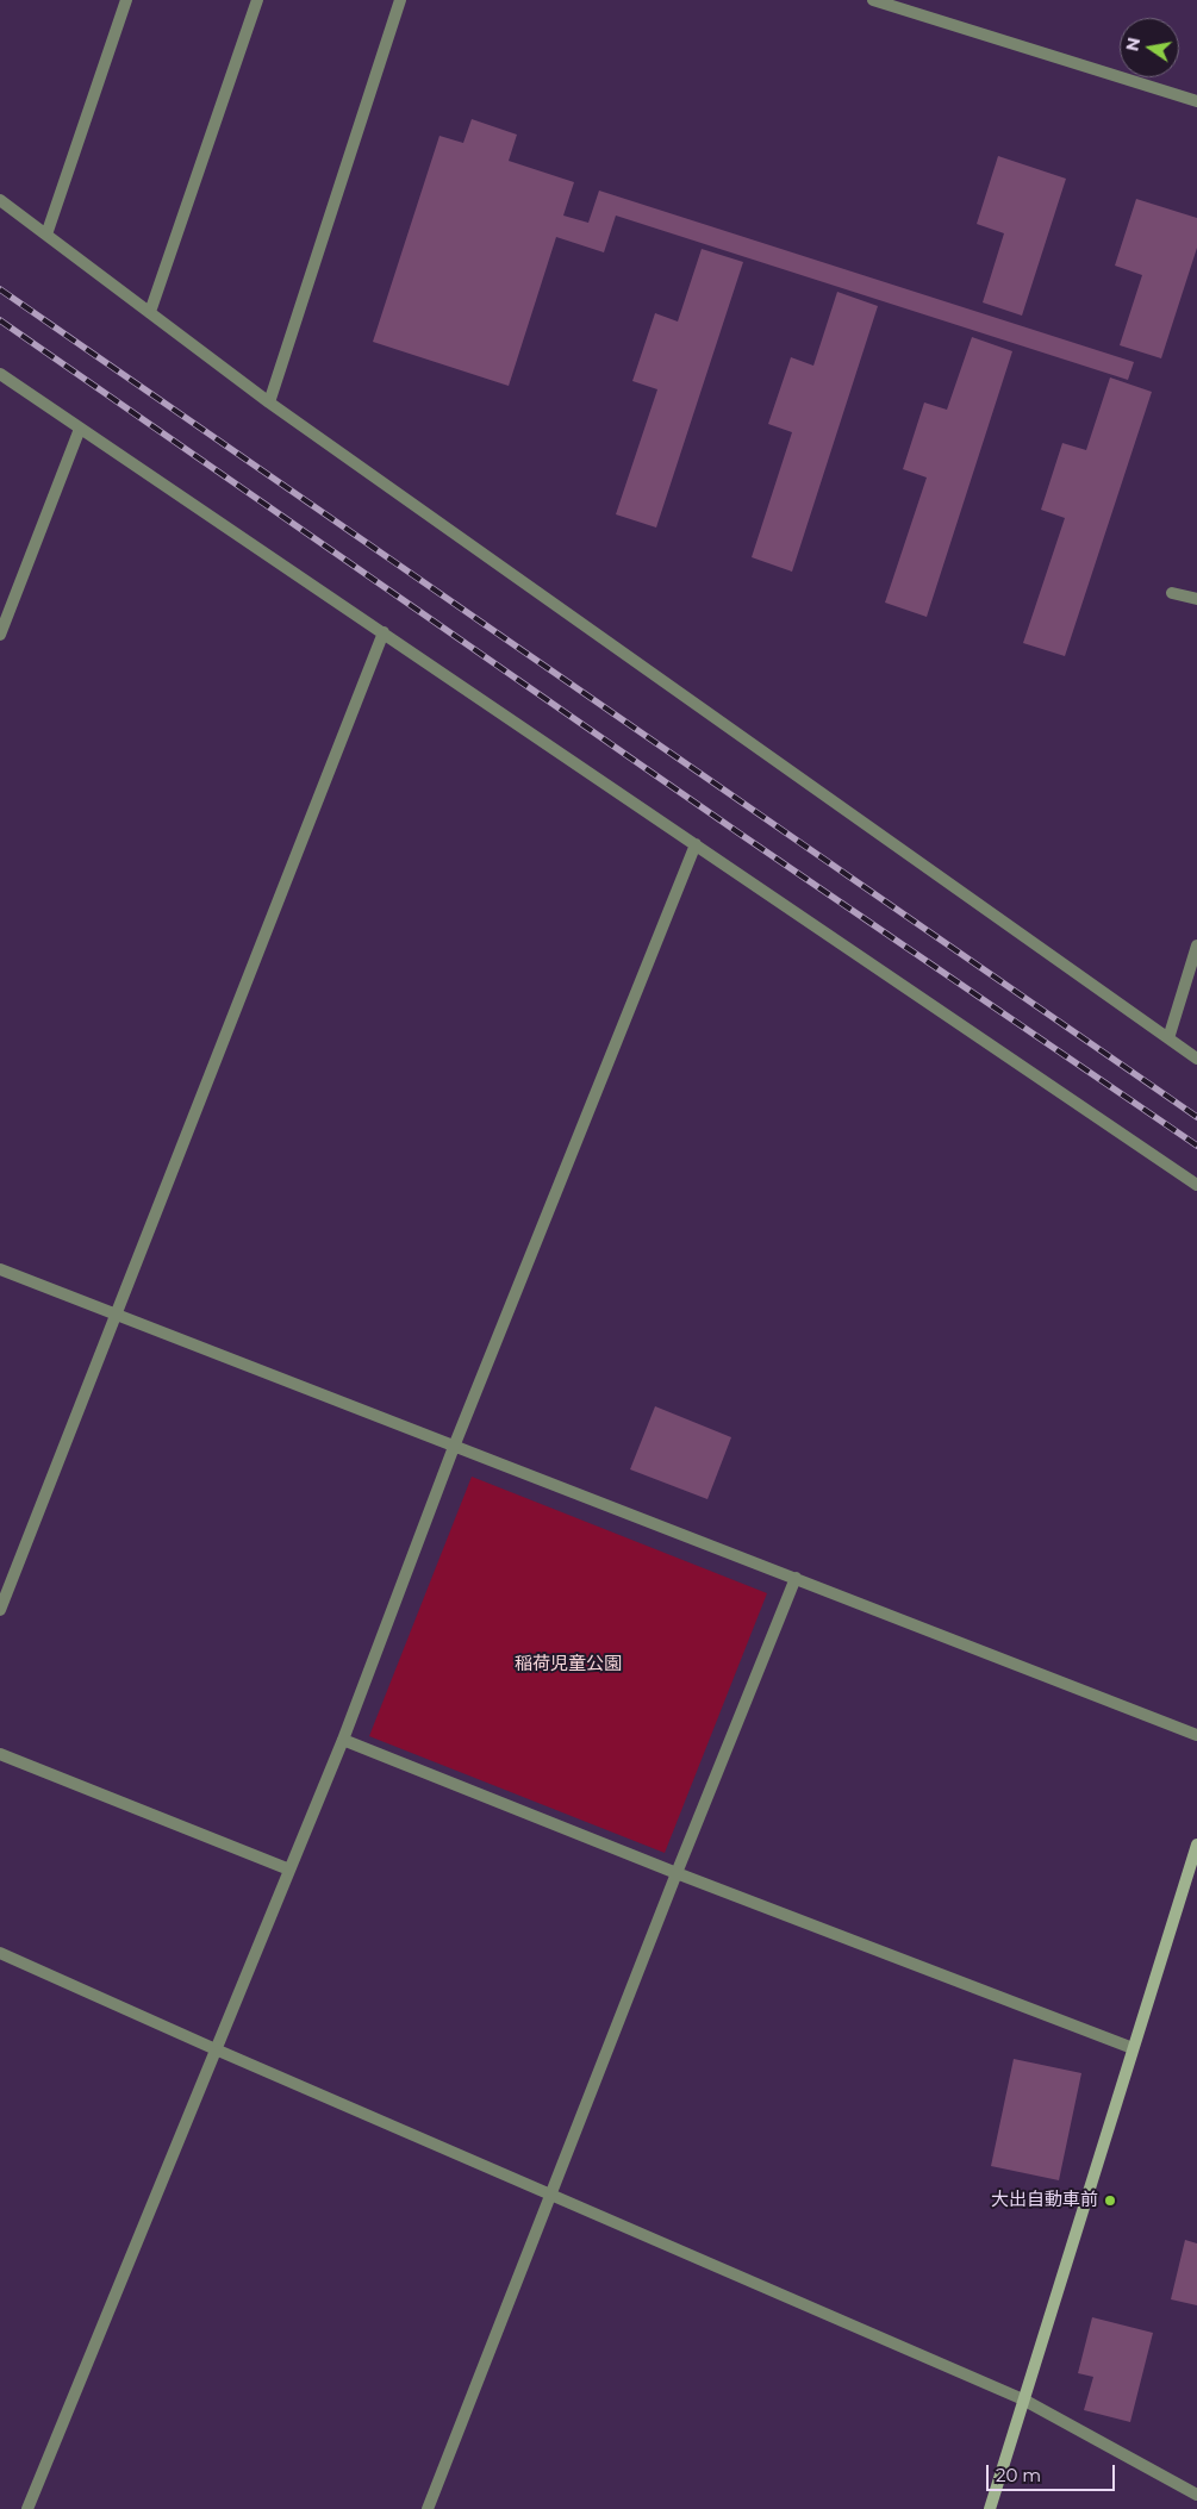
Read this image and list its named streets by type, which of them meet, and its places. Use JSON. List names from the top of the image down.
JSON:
{
  "parks": ["稲荷児童公園"],
  "places": ["大出自動車前"],
  "scale_bar": "20 m",
  "north": "left"
}
